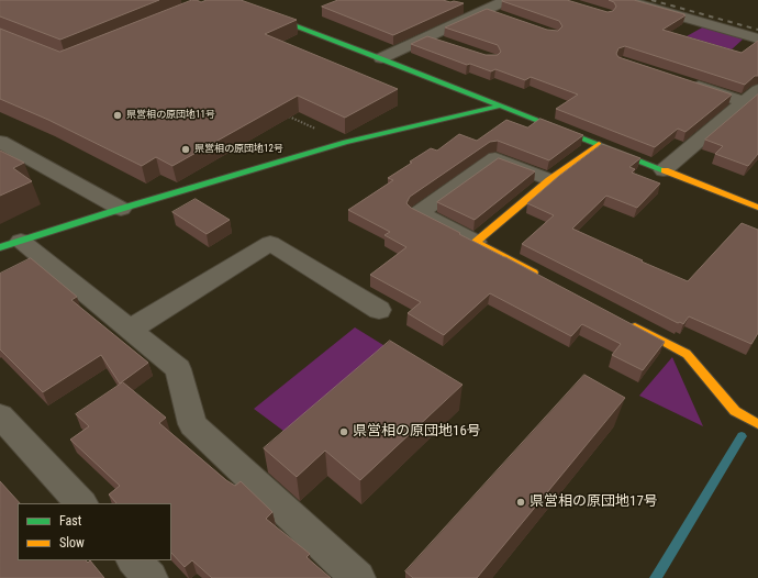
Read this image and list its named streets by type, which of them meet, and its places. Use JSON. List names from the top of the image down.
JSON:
{
  "places": [
    "県営相の原団地11号",
    "県営相の原団地12号",
    "県営相の原団地16号",
    "県営相の原団地17号"
  ],
  "legend": ["Fast", "Slow"]
}
